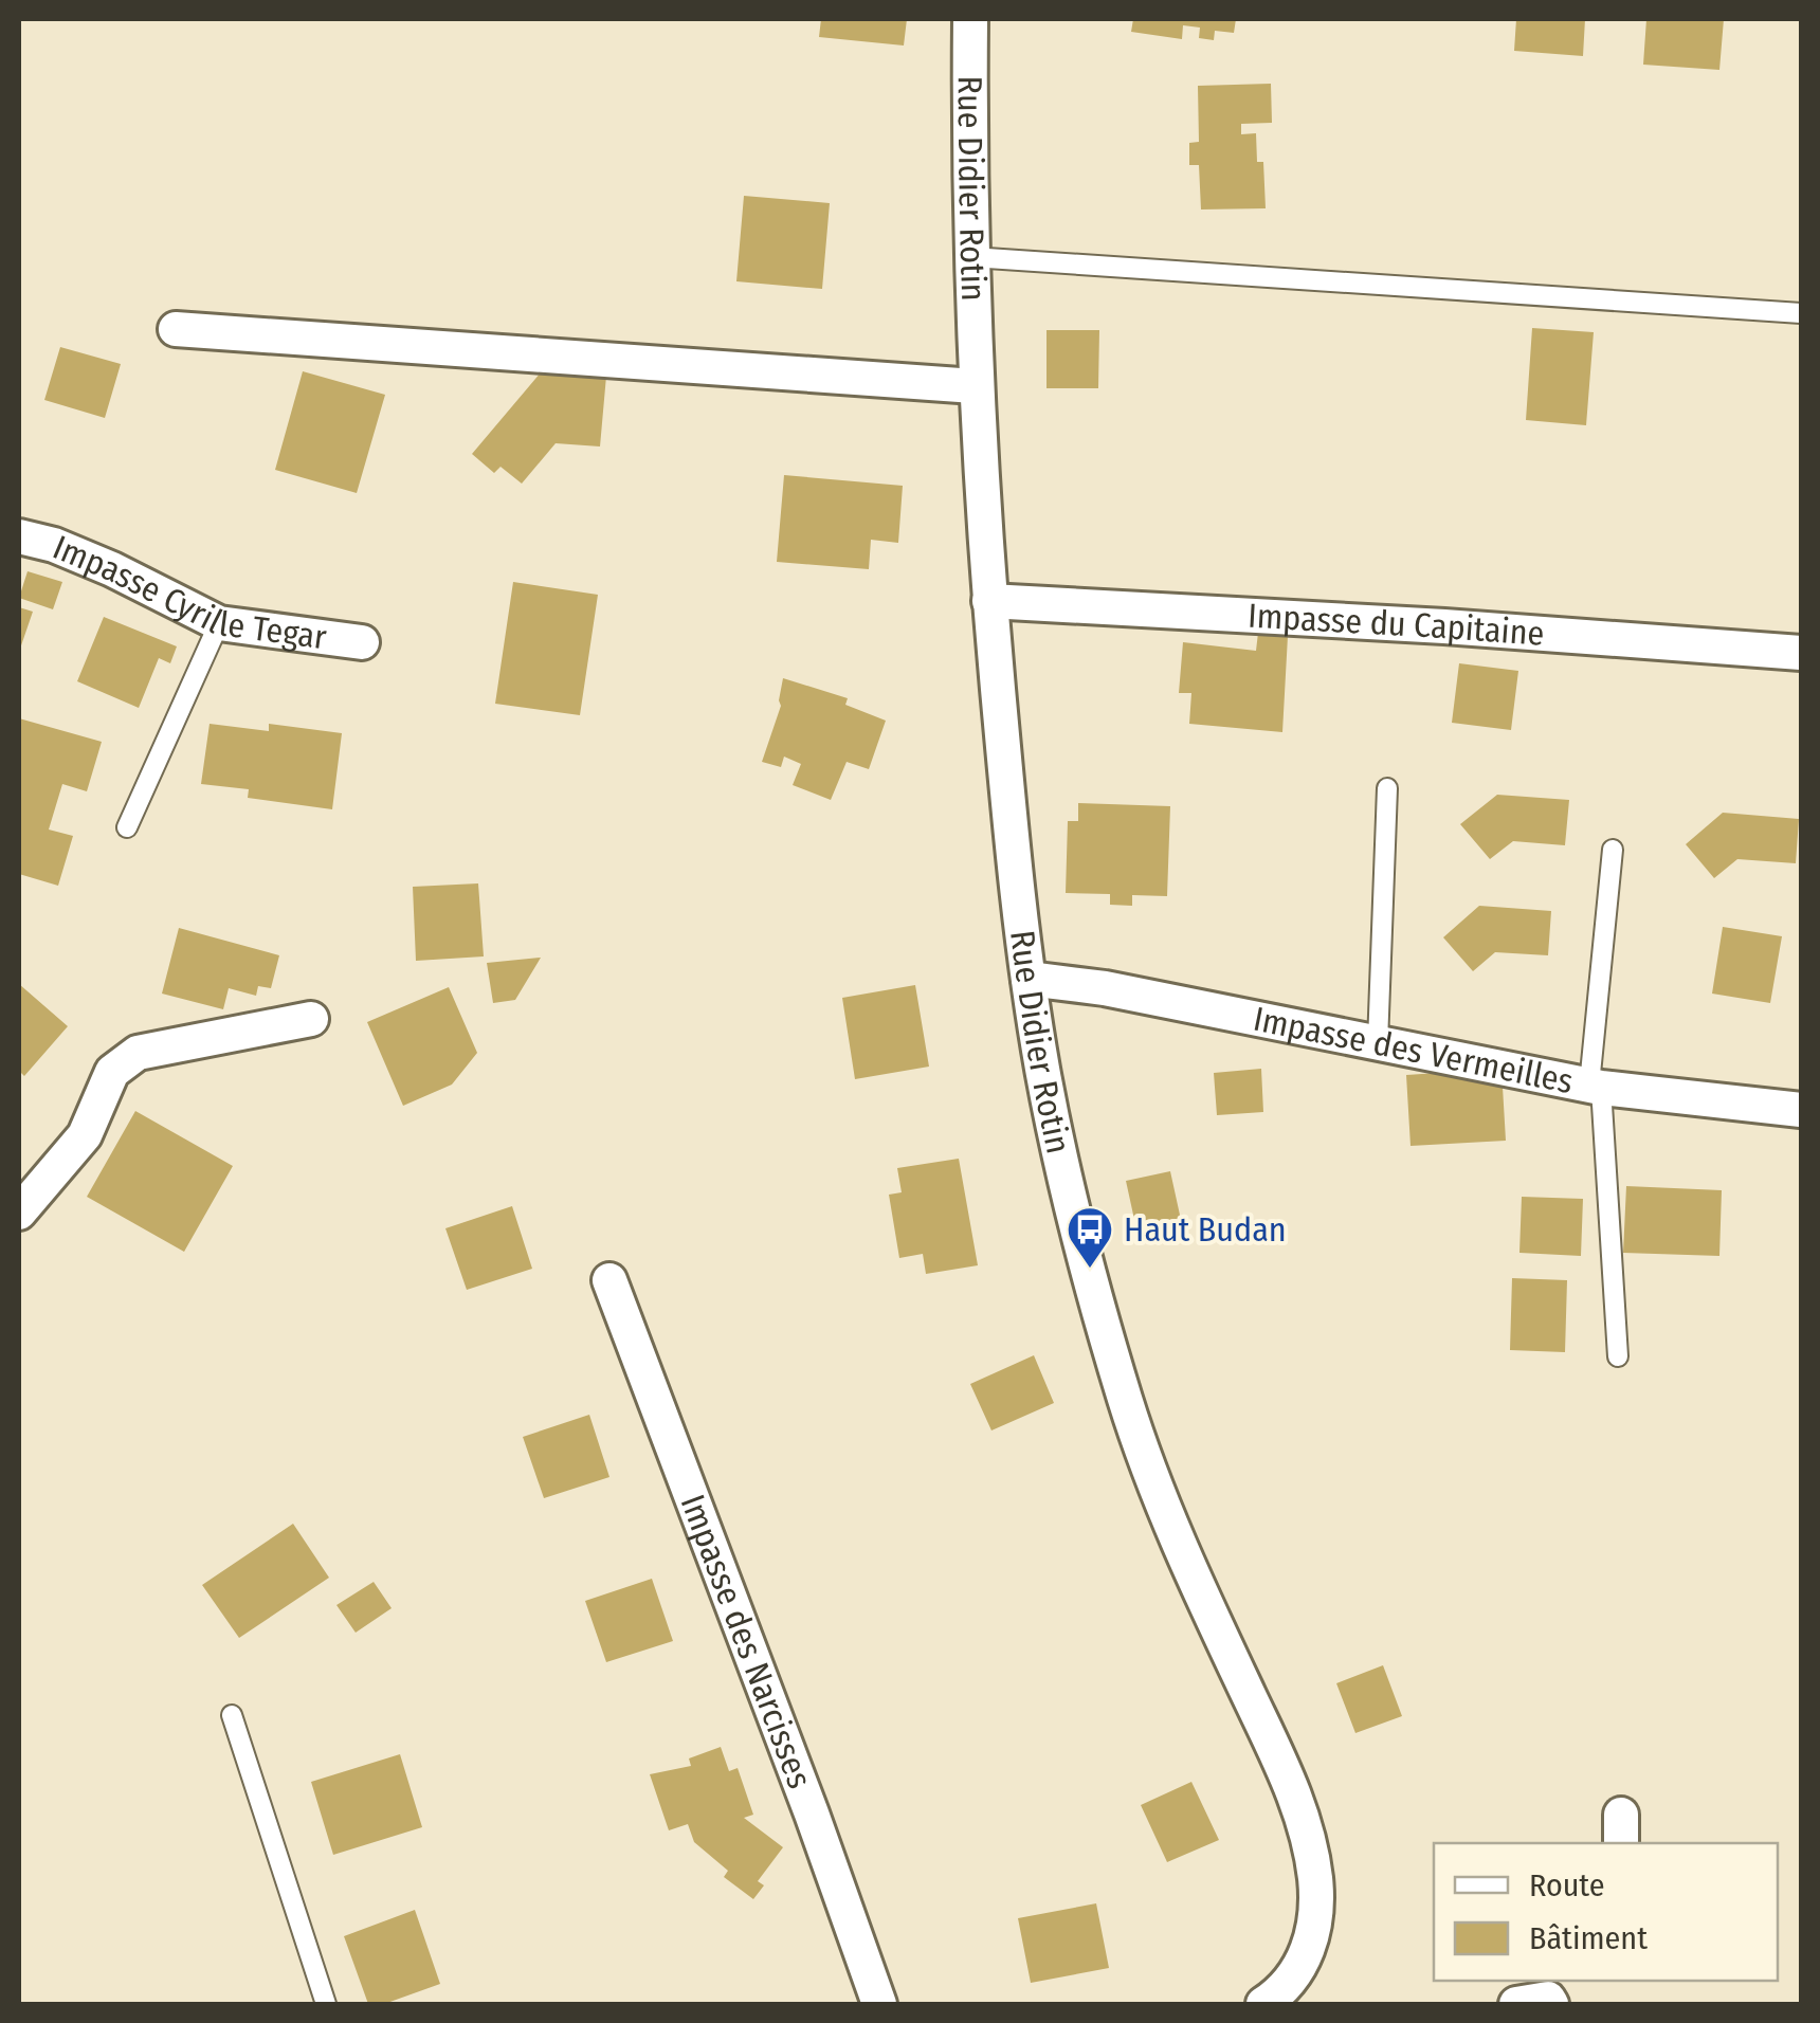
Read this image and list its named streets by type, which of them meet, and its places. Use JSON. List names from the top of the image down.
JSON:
{
  "streets": {
    "street": [
      "Rue Didier Rotin",
      "Impasse Cyrille Tegar",
      "Impasse du Capitaine",
      "Impasse des Vermeilles",
      "Impasse des Narcisses"
    ]
  },
  "crossings": [
    ["Rue Didier Rotin", "Impasse du Capitaine"],
    ["Rue Didier Rotin", "Impasse des Vermeilles"]
  ],
  "places": {
    "bus stop": ["Haut Budan"]
  },
  "legend": ["Route", "Bâtiment"]
}
